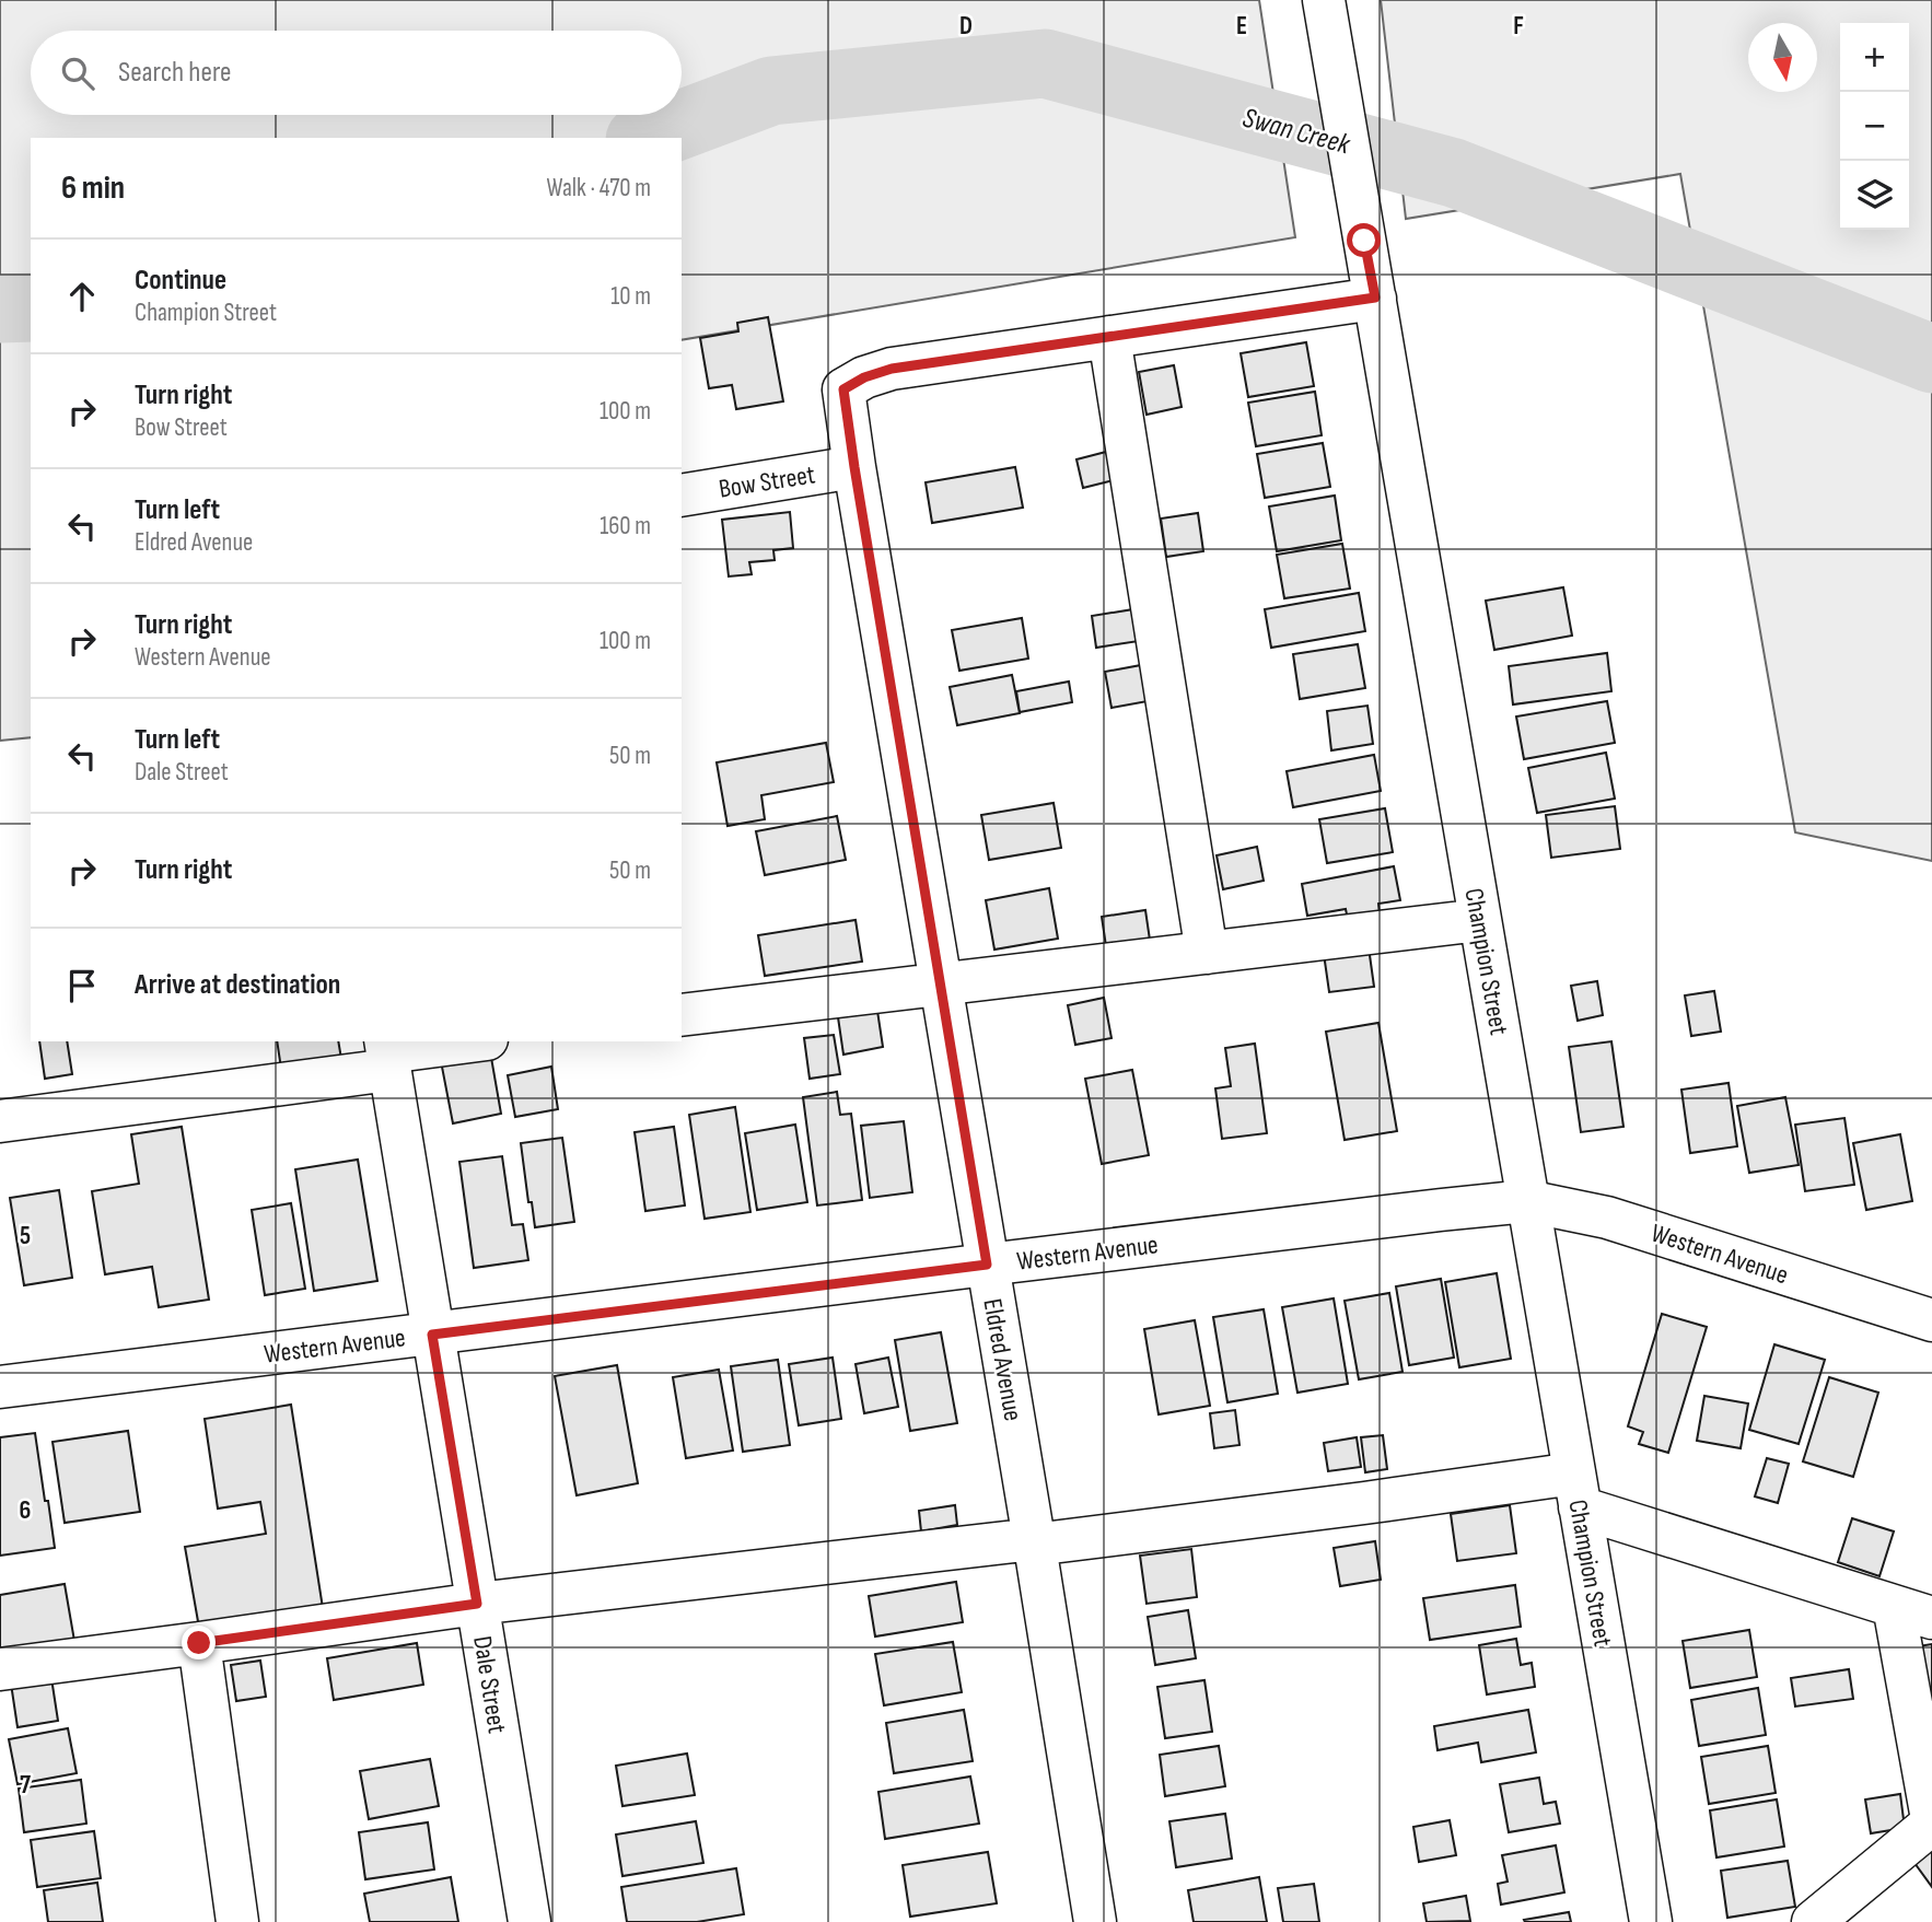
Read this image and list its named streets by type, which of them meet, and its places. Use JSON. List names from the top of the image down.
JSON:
{
  "streets": {
    "street": [
      "Bow Street",
      "Champion Street",
      "Western Avenue",
      "Eldred Avenue",
      "Dale Street"
    ]
  },
  "crossings": [
    ["Bow Street", "Eldred Avenue"],
    ["Champion Street", "Western Avenue"],
    ["Western Avenue", "Eldred Avenue"],
    ["Western Avenue", "Dale Street"]
  ],
  "water": ["Swan Creek"],
  "north": "bottom",
  "page": {
    "map_buttons": ["+", "−"],
    "search": "Search here",
    "heading": ["6 min", "Walk · 470 m"],
    "list": [
      ["Continue", "Champion Street", "10 m"],
      ["Turn right", "Bow Street", "100 m"],
      ["Turn left", "Eldred Avenue", "160 m"],
      ["Turn right", "Western Avenue", "100 m"],
      ["Turn left", "Dale Street", "50 m"],
      ["Turn right", "50 m"],
      "Arrive at destination"
    ]
  },
  "grid": {
    "columns": ["D", "E", "F"],
    "rows": ["5", "6", "7"]
  }
}
